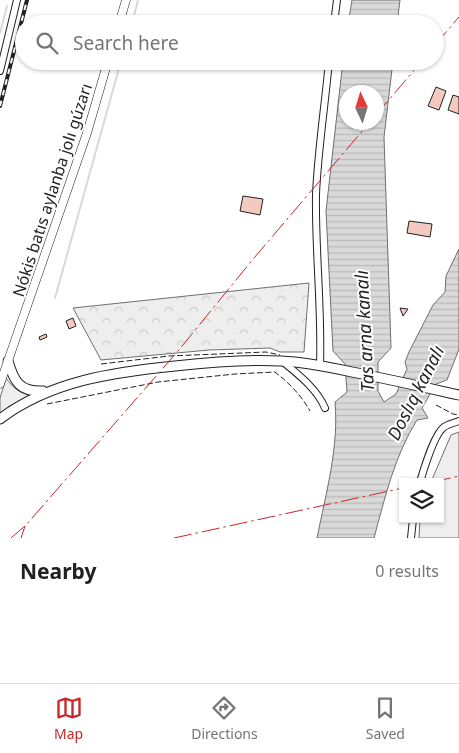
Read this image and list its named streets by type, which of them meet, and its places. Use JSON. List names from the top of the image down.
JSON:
{
  "streets": {
    "main road": ["Nókis batıs aylanba jolı gúzarı"]
  },
  "water": ["Tas arna kanalı", "Doslıq kanalı"],
  "north": "top",
  "page": {
    "search": "Search here",
    "heading": ["Nearby", "0 results"],
    "nav": ["Map", "Directions", "Saved"]
  }
}
